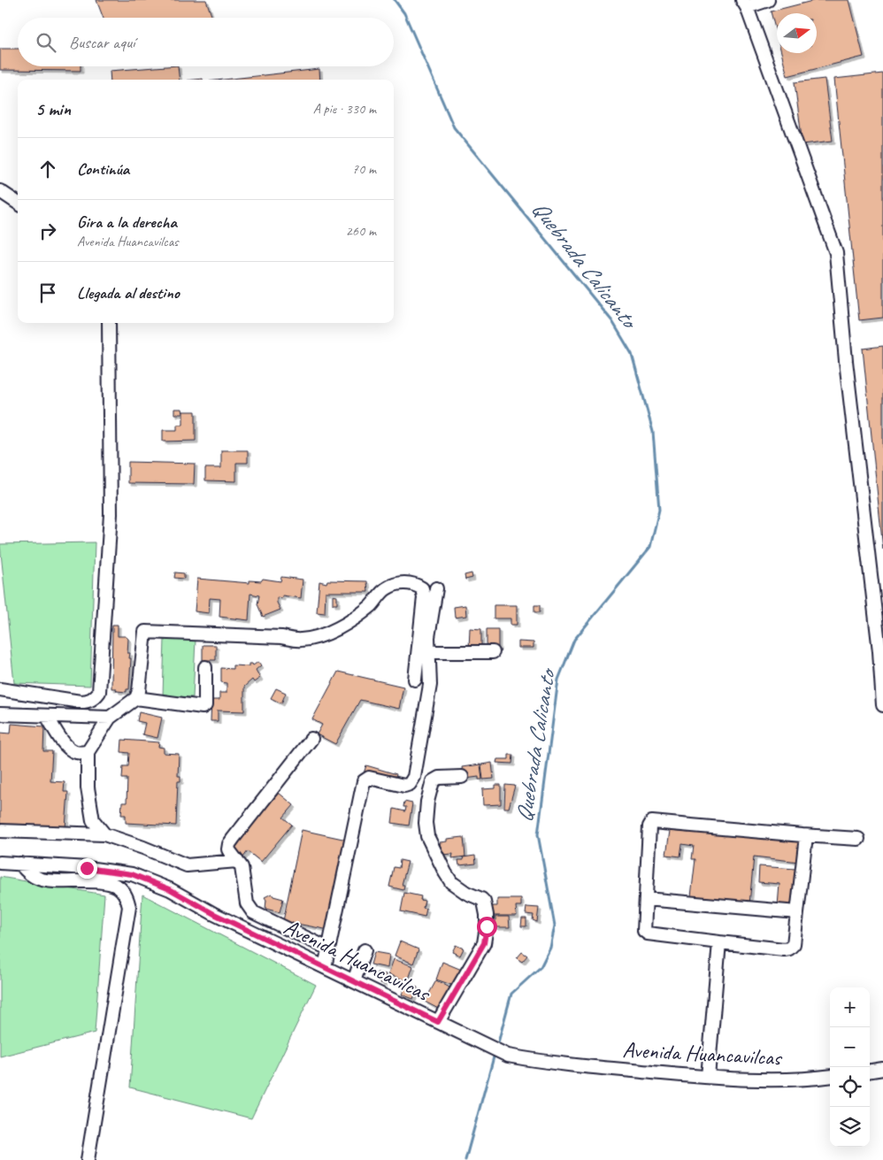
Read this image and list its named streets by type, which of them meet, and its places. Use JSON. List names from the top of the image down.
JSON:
{
  "streets": {
    "street": ["Avenida Huancavilcas"]
  },
  "water": ["Quebrada Calicanto"],
  "north": "right",
  "page": {
    "search": "Buscar aquí",
    "heading": ["5 min", "A pie · 330 m"],
    "list": [
      ["Continúa", "70 m"],
      ["Gira a la derecha", "Avenida Huancavilcas", "260 m"],
      "Llegada al destino"
    ],
    "map_buttons": ["+", "−"]
  }
}
